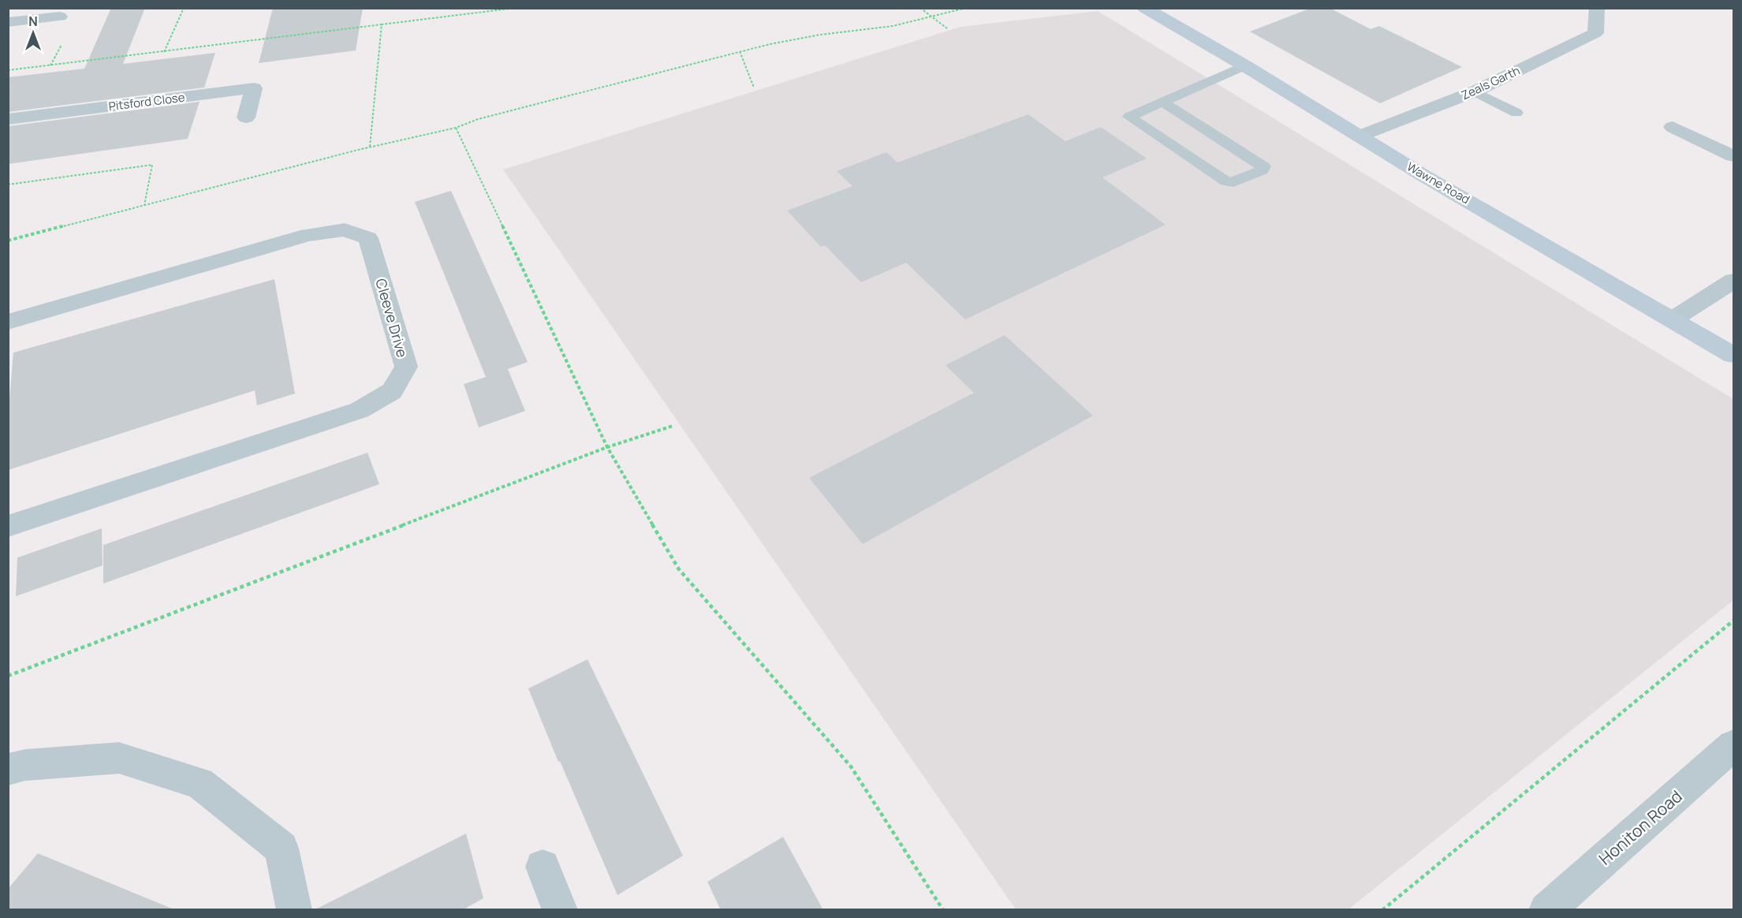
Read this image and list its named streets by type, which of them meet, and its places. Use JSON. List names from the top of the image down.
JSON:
{
  "streets": {
    "street": [
      "Zeals Garth",
      "Pitsford Close",
      "Wawne Road",
      "Cleeve Drive",
      "Honiton Road"
    ]
  },
  "crossings": [
    ["Zeals Garth", "Wawne Road"]
  ],
  "north": "top"
}
